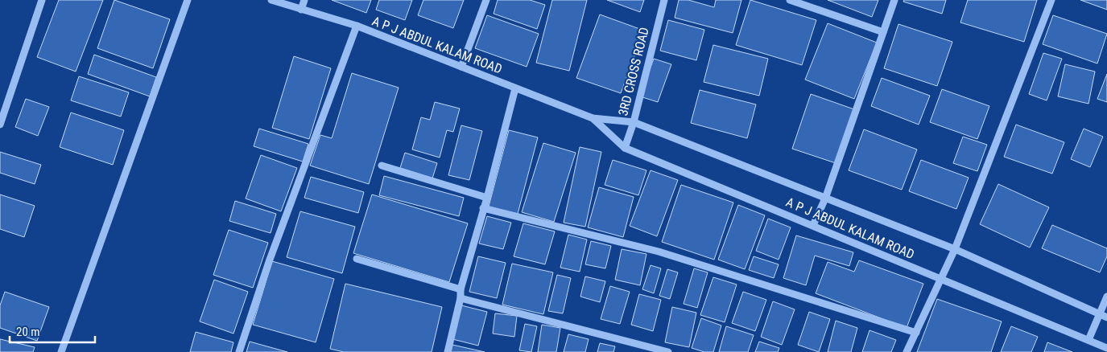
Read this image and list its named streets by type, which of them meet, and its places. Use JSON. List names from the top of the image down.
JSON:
{
  "streets": {
    "street": ["A P J ABDUL KALAM ROAD", "3RD CROSS ROAD"]
  },
  "crossings": [
    ["A P J ABDUL KALAM ROAD", "3RD CROSS ROAD"]
  ],
  "scale_bar": "20 m"
}
